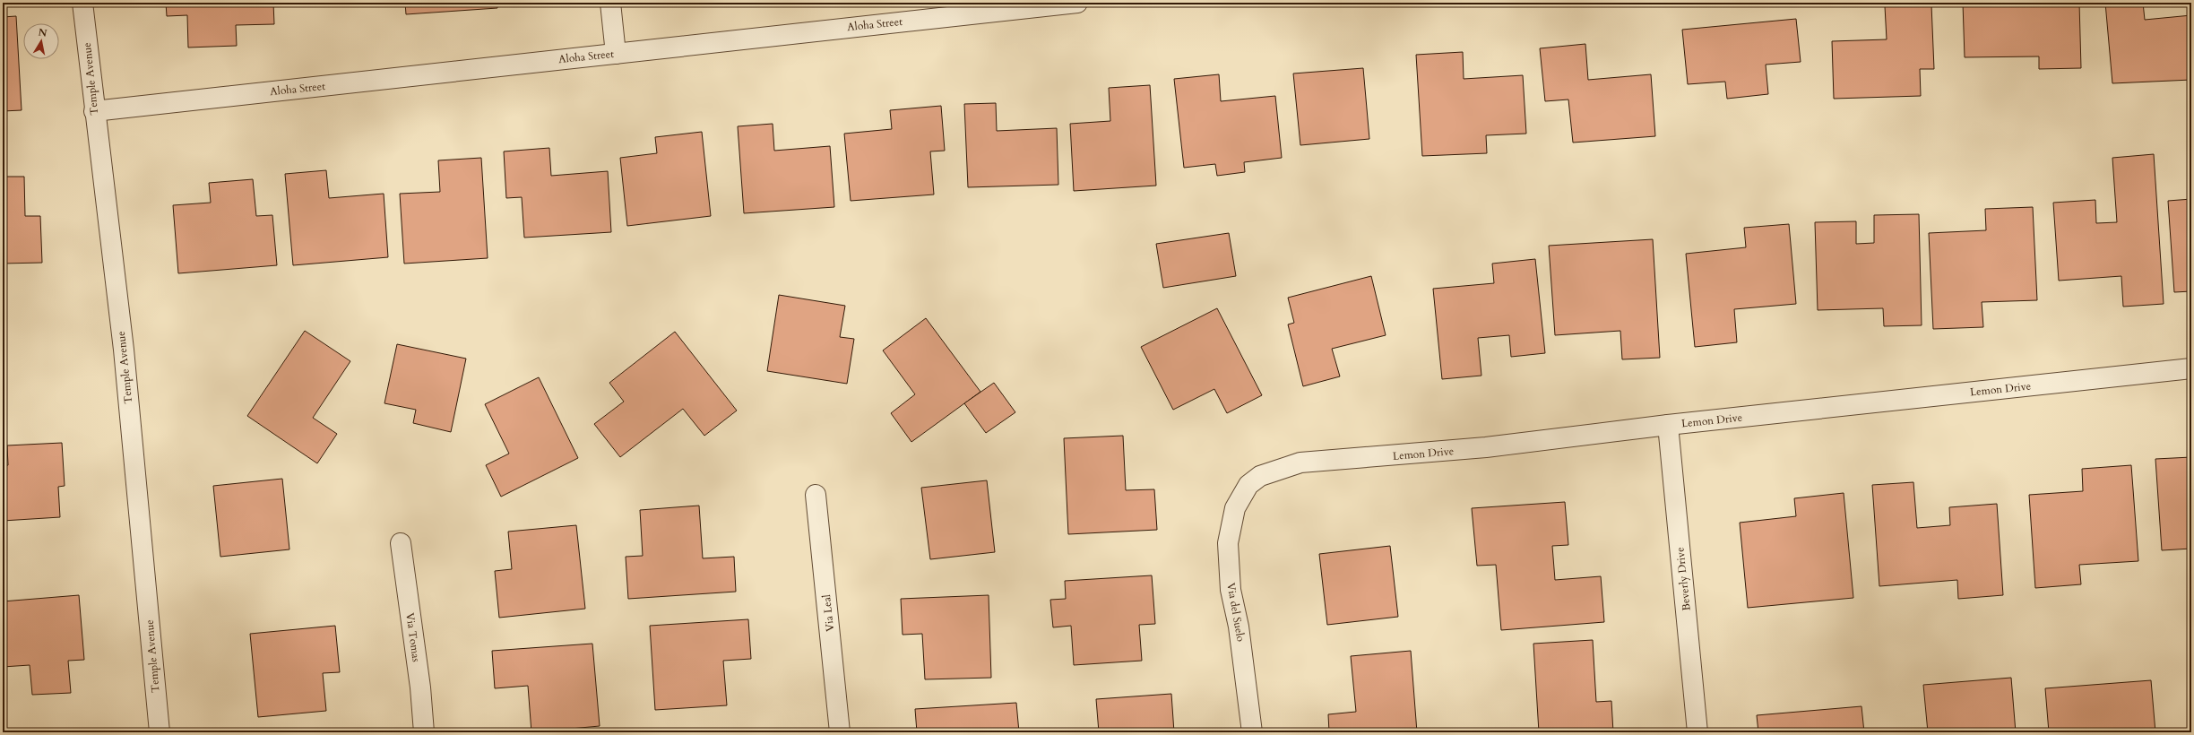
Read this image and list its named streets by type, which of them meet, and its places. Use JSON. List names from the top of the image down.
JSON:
{
  "streets": {
    "street": [
      "Aloha Street",
      "Temple Avenue",
      "Lemon Drive",
      "Beverly Drive",
      "Via del Suelo",
      "Via Leal",
      "Via Tomas"
    ]
  },
  "crossings": [
    ["Aloha Street", "Temple Avenue"],
    ["Lemon Drive", "Beverly Drive"],
    ["Lemon Drive", "Via del Suelo"]
  ],
  "north": "top"
}
